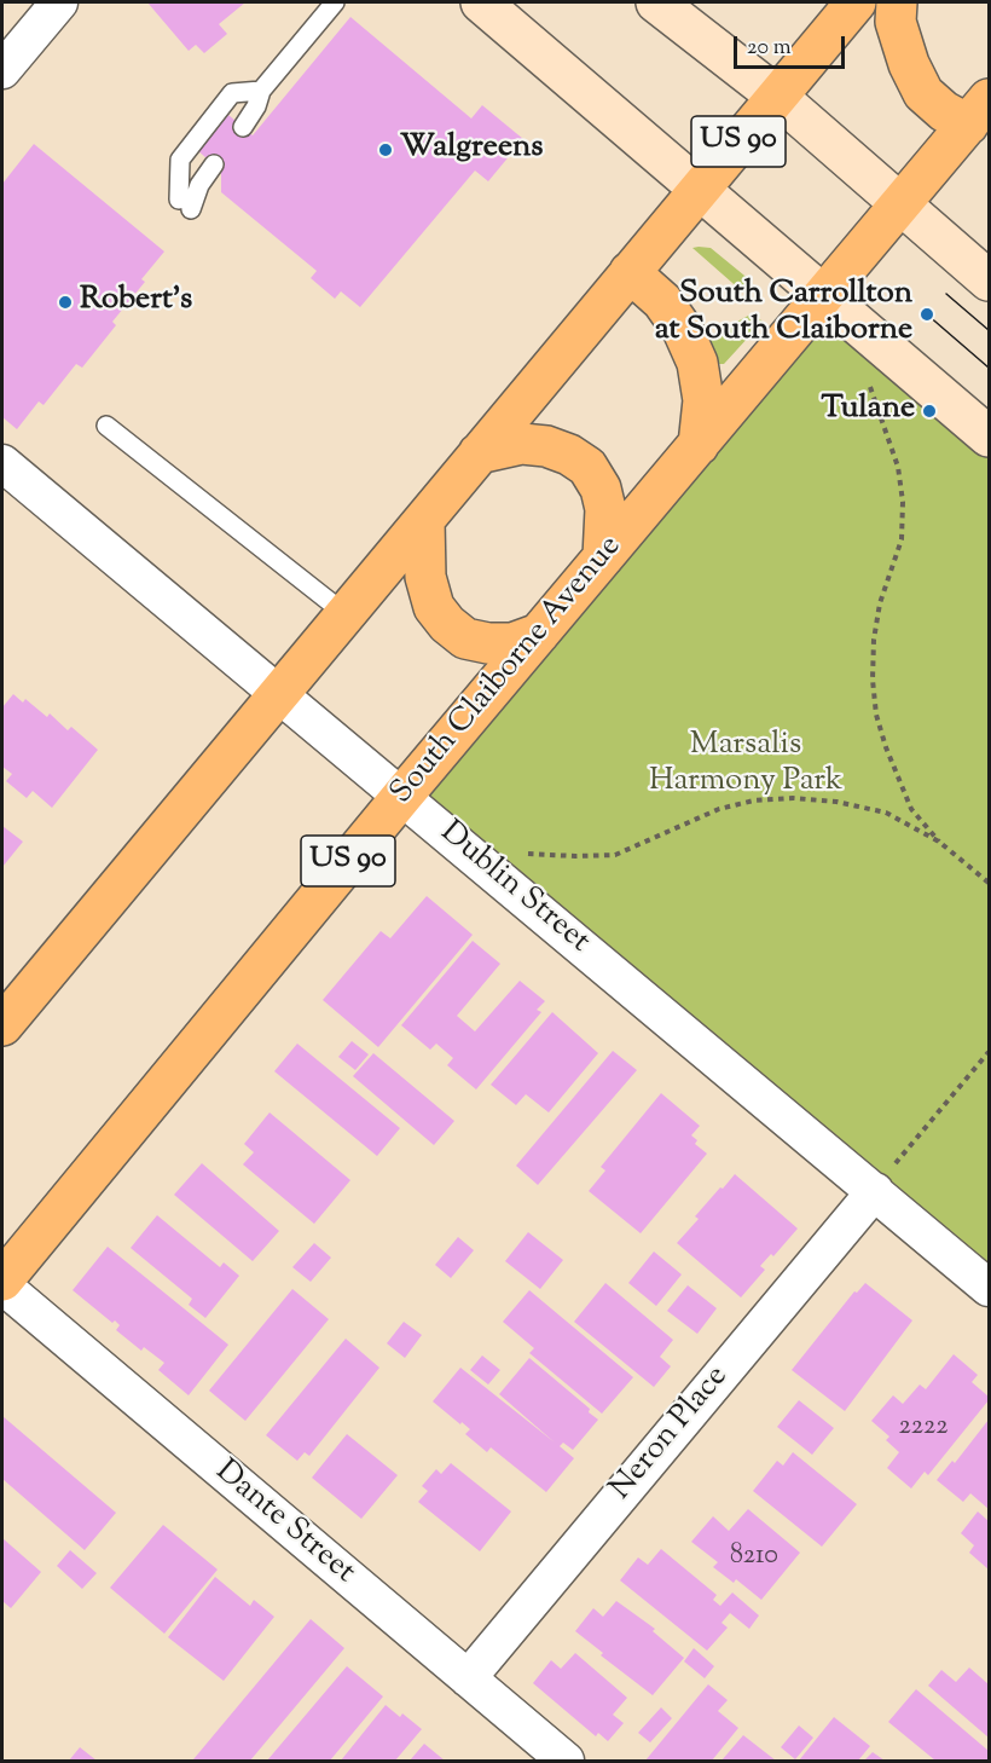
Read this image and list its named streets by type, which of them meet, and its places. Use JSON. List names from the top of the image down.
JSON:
{
  "streets": {
    "main road": ["US 90", "South Claiborne Avenue"],
    "street": ["Dublin Street", "Neron Place", "Dante Street"]
  },
  "crossings": [
    ["US 90", "South Claiborne Avenue"],
    ["US 90", "Dublin Street"],
    ["South Claiborne Avenue", "Dublin Street"],
    ["South Claiborne Avenue", "Dante Street"],
    ["Dublin Street", "Neron Place"],
    ["Neron Place", "Dante Street"]
  ],
  "parks": ["Marsalis Harmony Park"],
  "places": [
    "Walgreens",
    "Robert's",
    "South Carrollton at South Claiborne",
    "Tulane"
  ],
  "house_numbers": ["2222", "8210"],
  "scale_bar": "20 m"
}
